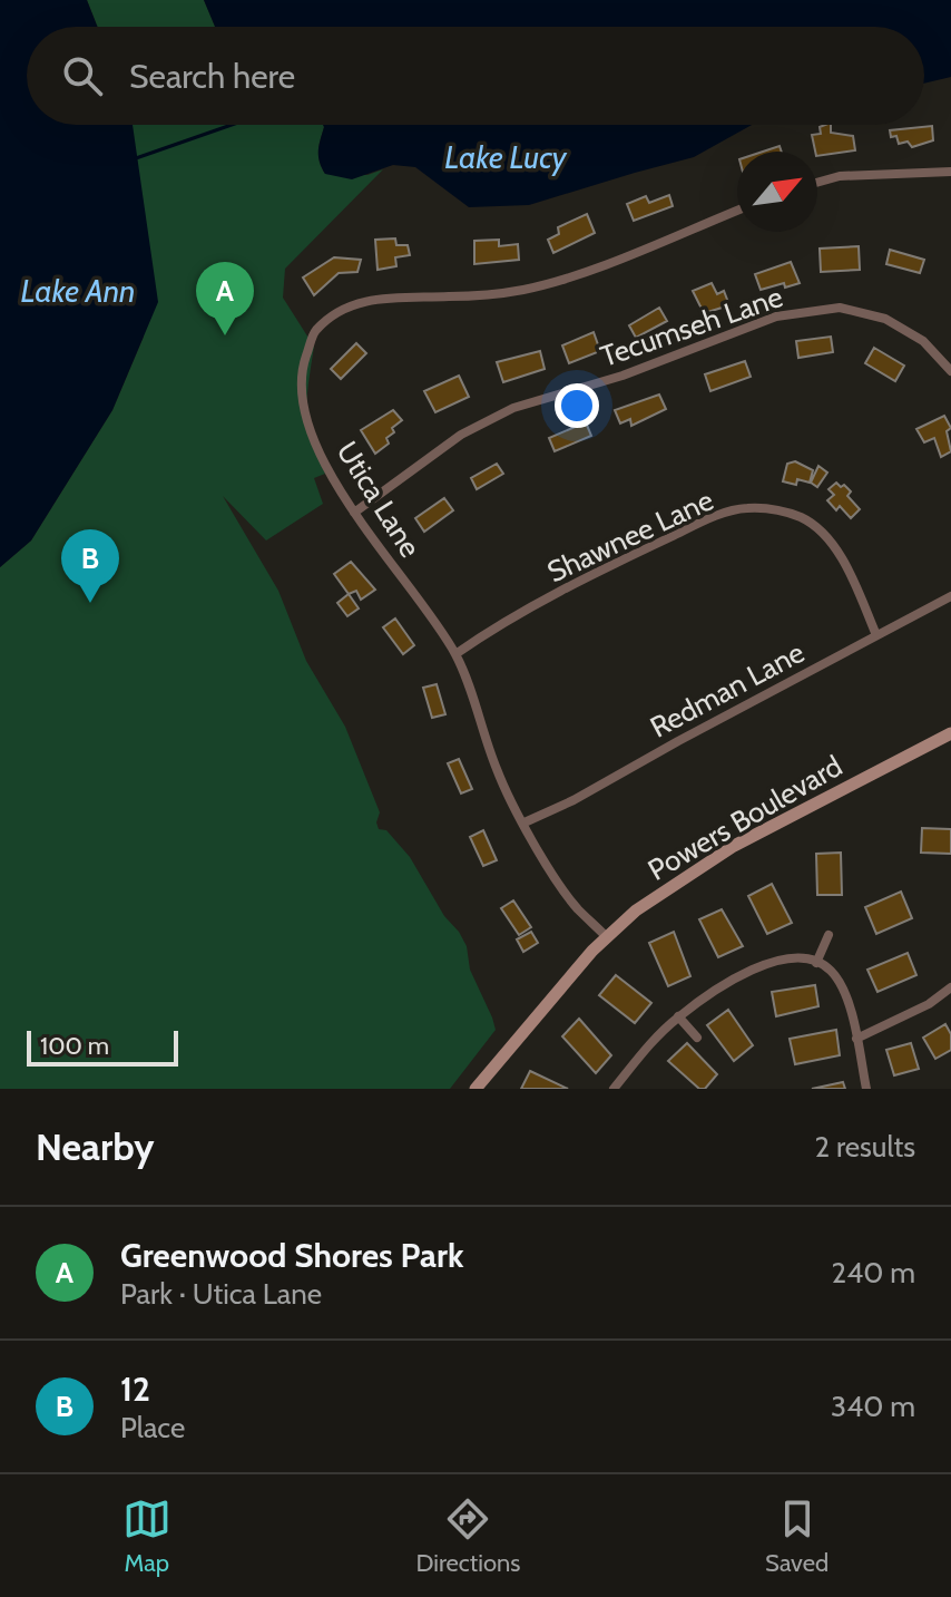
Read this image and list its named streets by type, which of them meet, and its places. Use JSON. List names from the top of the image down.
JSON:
{
  "streets": {
    "main road": ["Powers Boulevard"],
    "street": [
      "Tecumseh Lane",
      "Utica Lane",
      "Shawnee Lane",
      "Redman Lane"
    ]
  },
  "crossings": [
    ["Tecumseh Lane", "Utica Lane"],
    ["Utica Lane", "Shawnee Lane"],
    ["Utica Lane", "Redman Lane"],
    ["Utica Lane", "Powers Boulevard"],
    ["Shawnee Lane", "Redman Lane"]
  ],
  "water": ["Lake Lucy", "Lake Ann"],
  "scale_bar": "100 m",
  "north": "top right",
  "page": {
    "search": "Search here",
    "pins": ["A", "B"],
    "scale": "100 m",
    "heading": ["Nearby", "2 results"],
    "list": [
      {
        "mark": "A",
        "name": "Greenwood Shores Park",
        "note": "Park · Utica Lane",
        "value": "240 m"
      },
      {
        "mark": "B",
        "name": "12",
        "note": "Place",
        "value": "340 m"
      }
    ],
    "nav": ["Map", "Directions", "Saved"]
  }
}
